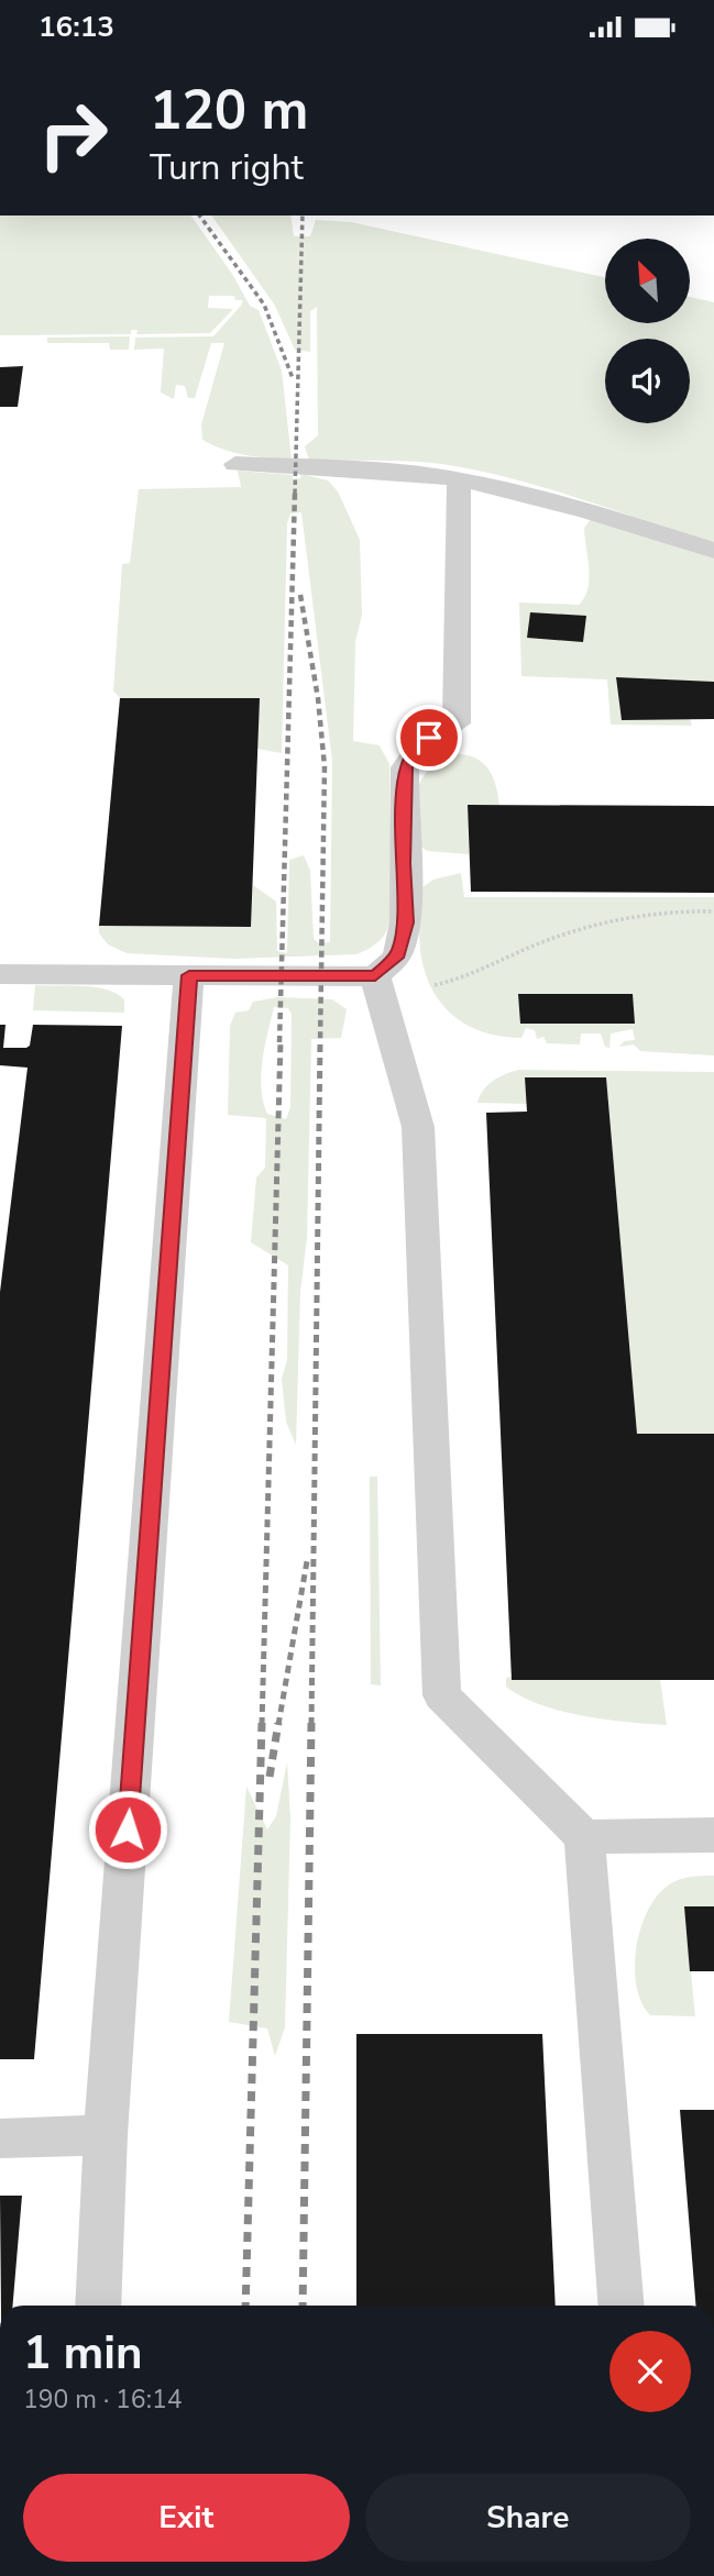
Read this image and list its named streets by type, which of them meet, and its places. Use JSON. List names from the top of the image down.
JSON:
{
  "north": "top left",
  "page": {
    "status": "16:13",
    "turn": ["120 m", "Turn right"],
    "heading": ["1 min", "190 m · 16:14"],
    "buttons": ["Exit", "Share"]
  }
}
